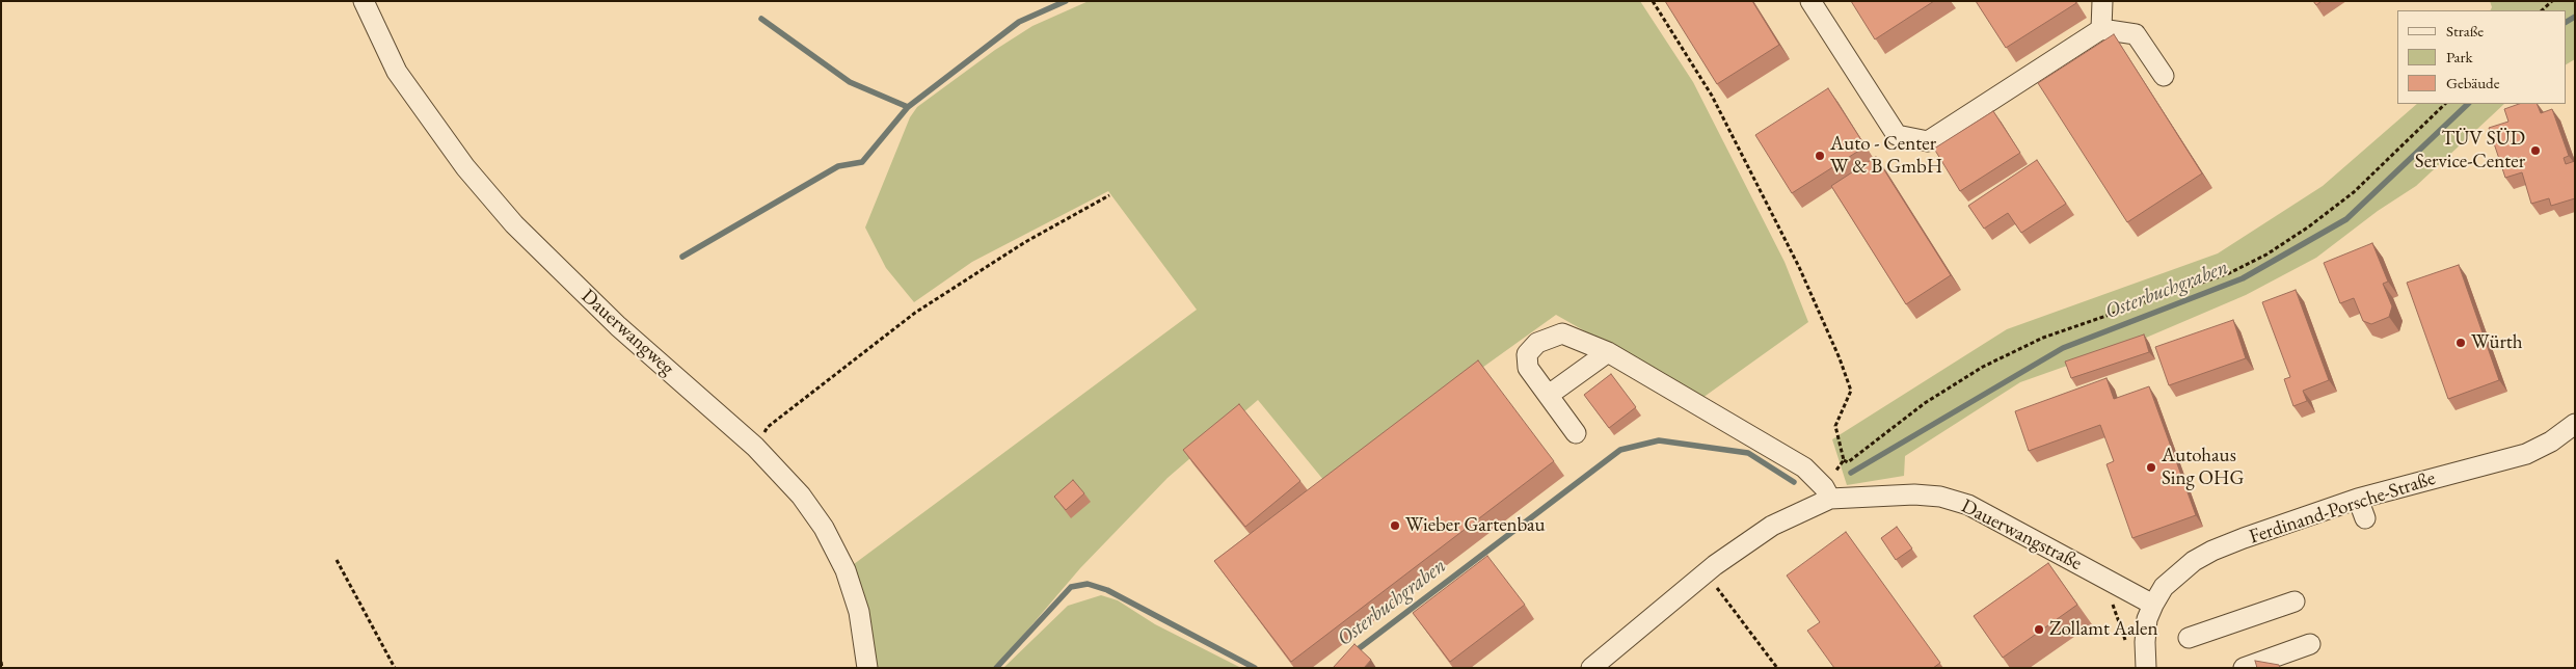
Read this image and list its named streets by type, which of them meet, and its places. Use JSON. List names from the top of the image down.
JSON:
{
  "streets": {
    "street": ["Dauerwangweg", "Ferdinand-Porsche-Straße", "Dauerwangstraße"]
  },
  "crossings": [
    ["Ferdinand-Porsche-Straße", "Dauerwangstraße"]
  ],
  "water": ["Osterbuchgraben"],
  "places": [
    "TÜV SÜD Service-Center",
    "Auto - Center W & B GmbH",
    "Würth",
    "Autohaus Sing OHG",
    "Wieber Gartenbau",
    "Zollamt Aalen"
  ],
  "legend": ["Straße", "Park", "Gebäude"]
}
